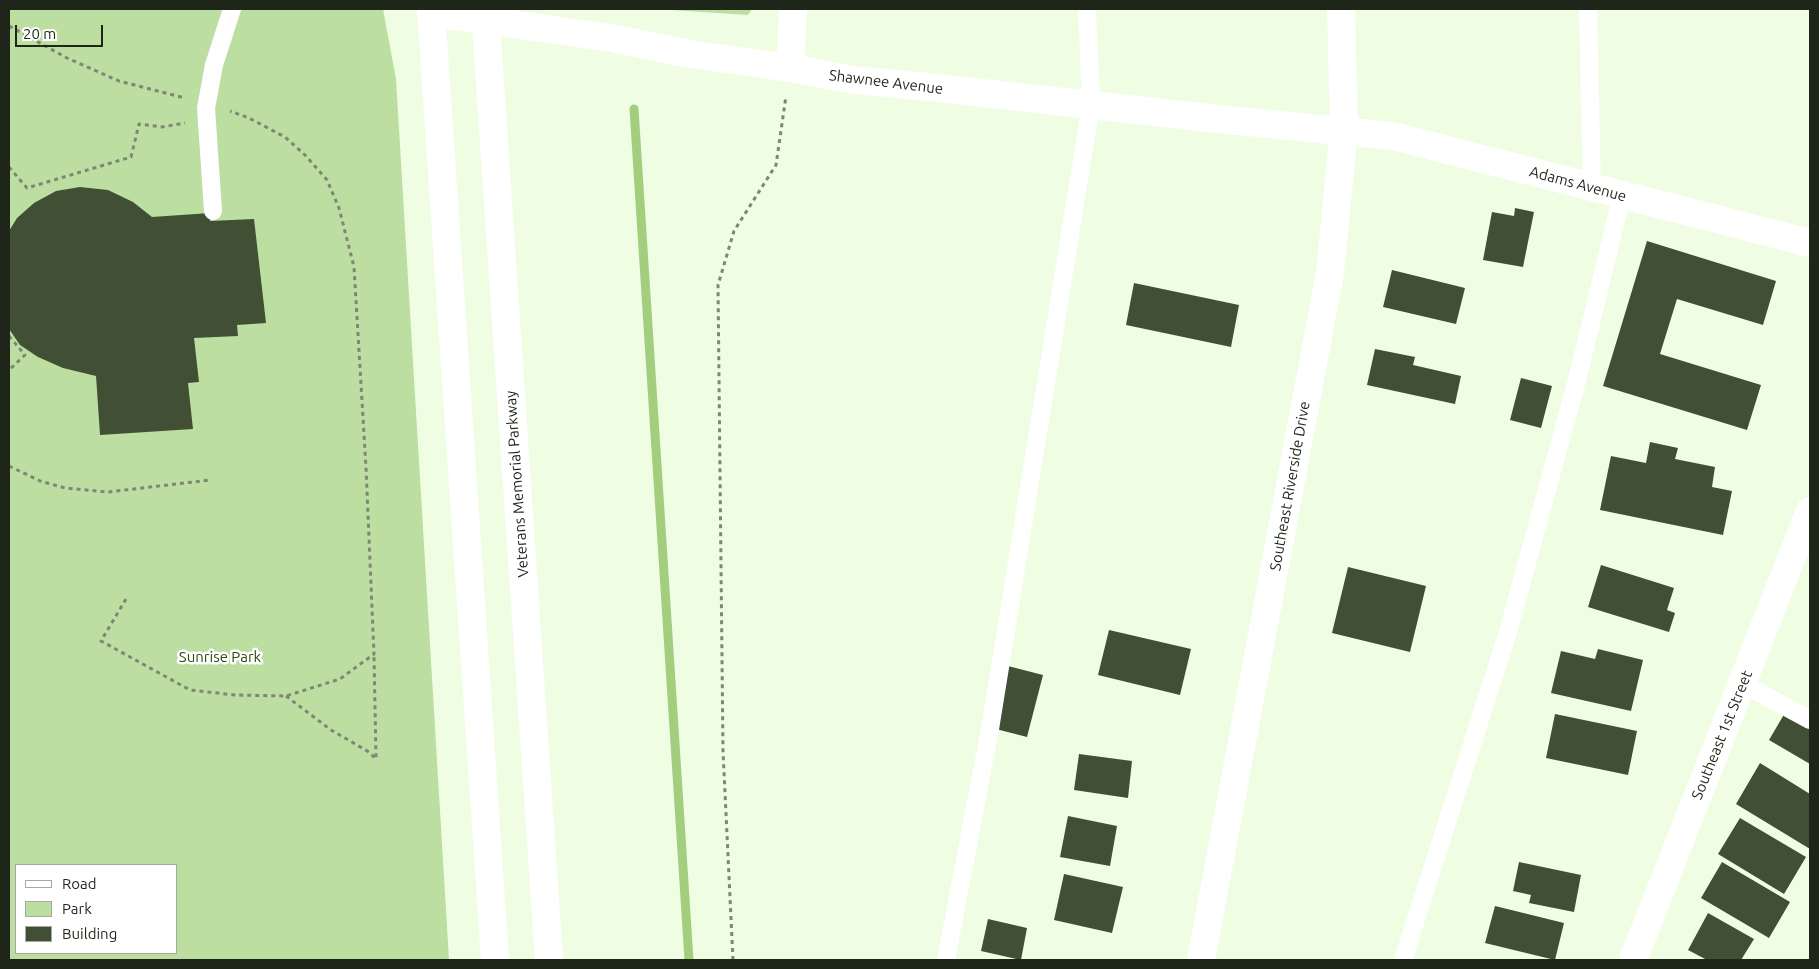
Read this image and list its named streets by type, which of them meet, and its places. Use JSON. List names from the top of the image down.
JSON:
{
  "streets": {
    "main road": [
      "Shawnee Avenue",
      "Adams Avenue",
      "Veterans Memorial Parkway",
      "Southeast Riverside Drive",
      "Southeast 1st Street"
    ]
  },
  "crossings": [
    ["Shawnee Avenue", "Adams Avenue"],
    ["Shawnee Avenue", "Veterans Memorial Parkway"],
    ["Shawnee Avenue", "Southeast Riverside Drive"],
    ["Adams Avenue", "Southeast Riverside Drive"]
  ],
  "parks": ["Sunrise Park"],
  "legend": ["Road", "Park", "Building"],
  "scale_bar": "20 m"
}
